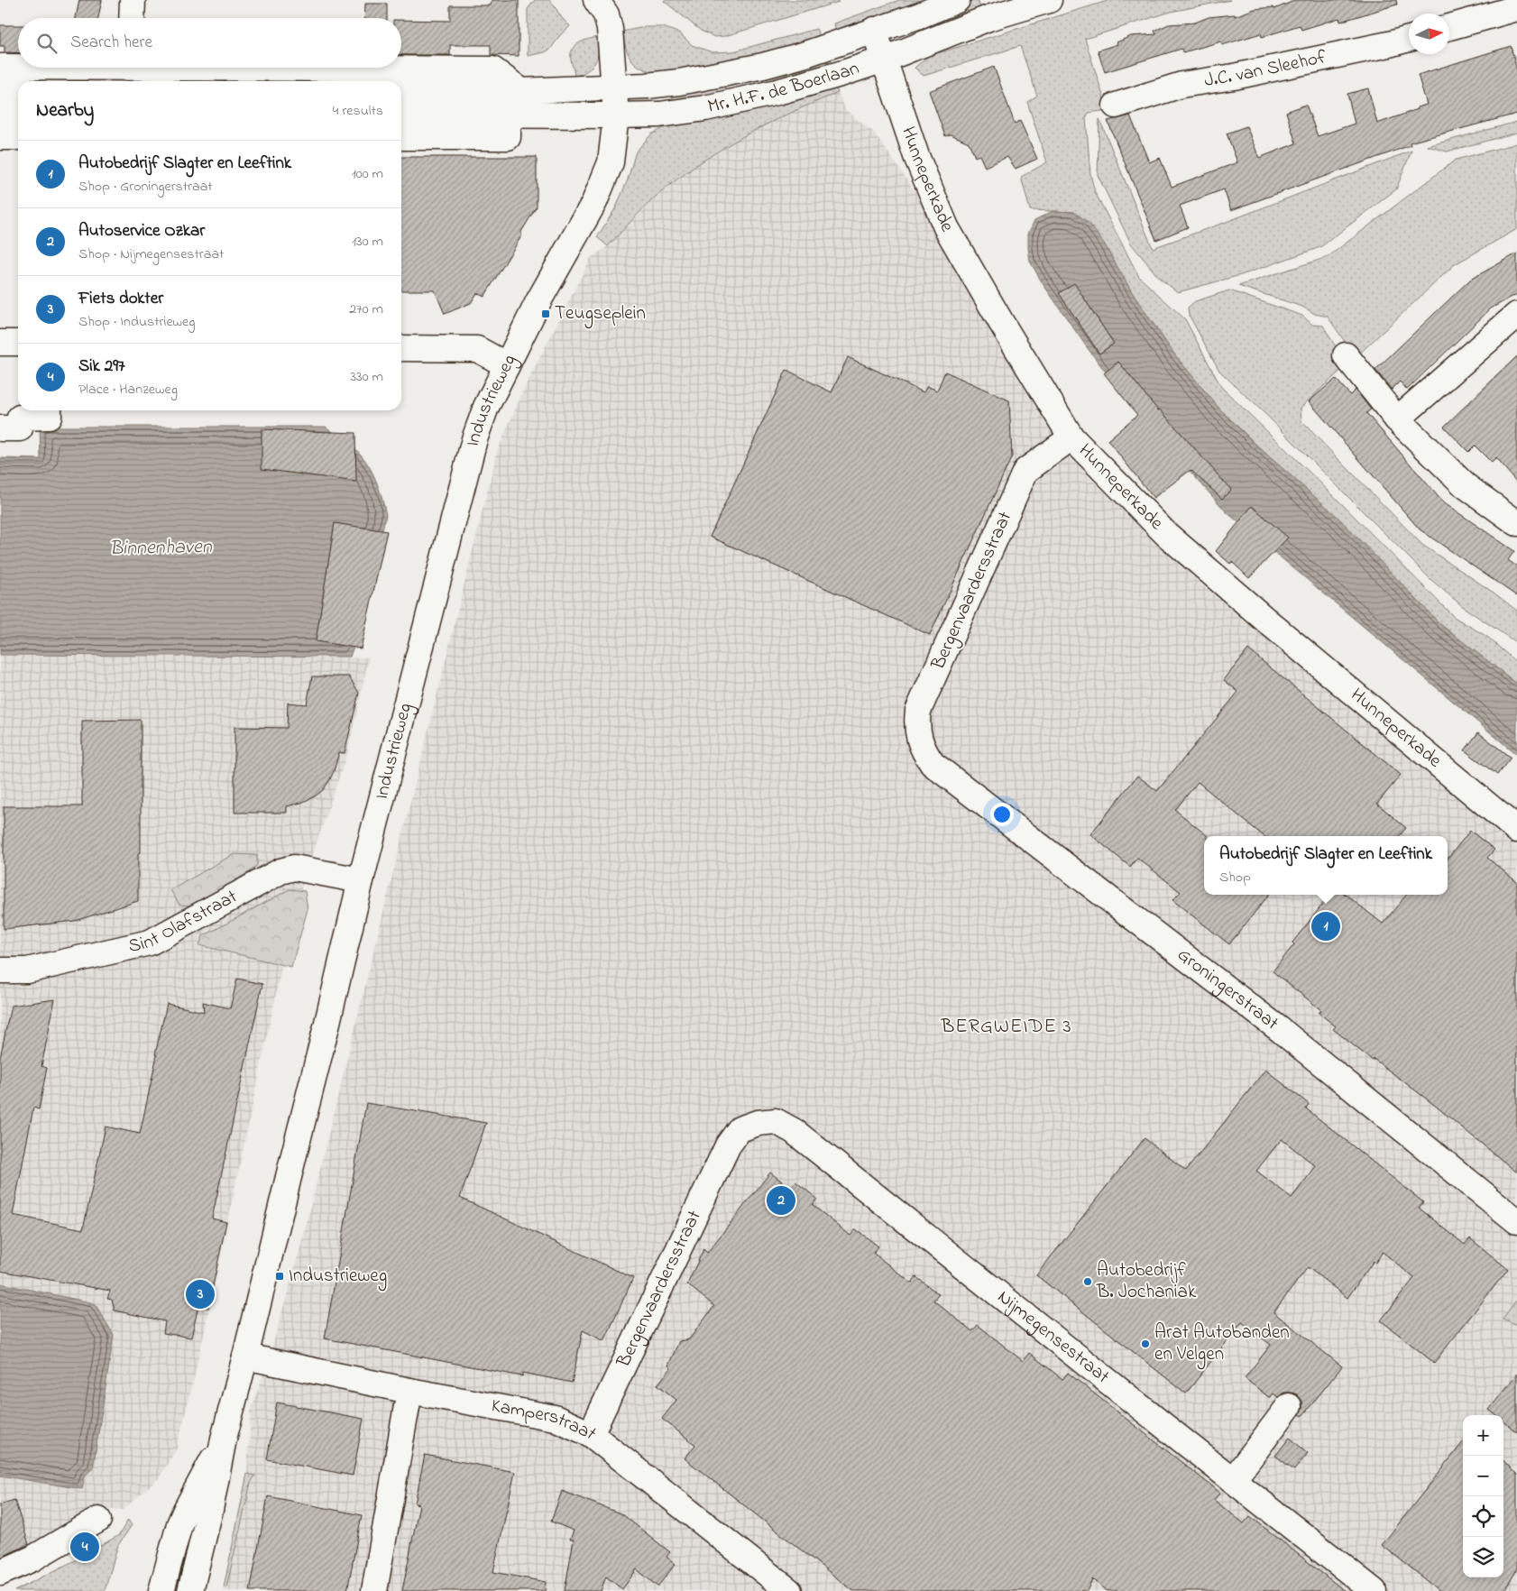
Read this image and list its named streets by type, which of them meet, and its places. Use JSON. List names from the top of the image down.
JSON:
{
  "streets": {
    "street": [
      "J.C. van Sleehof",
      "Mr. H.F. de Boerlaan",
      "Hunneperkade",
      "Industrieweg",
      "Bergenvaardersstraat",
      "Sint Olafstraat",
      "Groningerstraat",
      "Nijmegensestraat",
      "Kamperstraat"
    ]
  },
  "crossings": [
    ["Mr. H.F. de Boerlaan", "Hunneperkade"],
    ["Mr. H.F. de Boerlaan", "Industrieweg"],
    ["Hunneperkade", "Bergenvaardersstraat"],
    ["Industrieweg", "Sint Olafstraat"],
    ["Industrieweg", "Kamperstraat"],
    ["Bergenvaardersstraat", "Groningerstraat"],
    ["Bergenvaardersstraat", "Nijmegensestraat"],
    ["Bergenvaardersstraat", "Kamperstraat"]
  ],
  "districts": ["BERGWEIDE 3"],
  "water": ["Binnenhaven"],
  "places": {
    "transit": ["Teugseplein", "Industrieweg"],
    "other": ["Autobedrijf B. Jochaniak", "Arat Autobanden en Velgen"]
  },
  "north": "right",
  "page": {
    "search": "Search here",
    "heading": ["Nearby", "4 results"],
    "list": [
      {
        "mark": "1",
        "name": "Autobedrijf Slagter en Leeftink",
        "note": "Shop · Groningerstraat",
        "value": "100 m"
      },
      {
        "mark": "2",
        "name": "Autoservice Ozkar",
        "note": "Shop · Nijmegensestraat",
        "value": "130 m"
      },
      {
        "mark": "3",
        "name": "Fiets dokter",
        "note": "Shop · Industrieweg",
        "value": "270 m"
      },
      {
        "mark": "4",
        "name": "Sik 297",
        "note": "Place · Hanzeweg",
        "value": "330 m"
      }
    ],
    "popup": ["Autobedrijf Slagter en Leeftink", "Shop"],
    "pins": [
      "1",
      "2",
      "3",
      "4"
    ],
    "map_buttons": ["+", "−"]
  }
}
